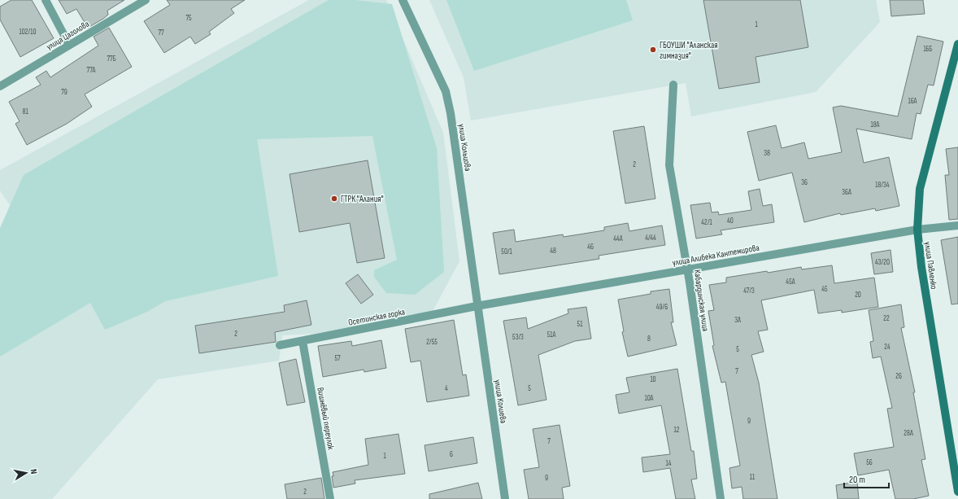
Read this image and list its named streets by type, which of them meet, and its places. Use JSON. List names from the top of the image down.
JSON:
{
  "streets": {
    "main road": ["улица Павленко"],
    "street": [
      "улица Цаголова",
      "улица Кольцова",
      "улица Алибека Кантемирова",
      "Кабардинская улица",
      "Осетинская горка",
      "улица Колиева",
      "Вишнёвый переулок"
    ]
  },
  "crossings": [
    ["улица Кольцова", "улица Алибека Кантемирова"],
    ["улица Кольцова", "Осетинская горка"],
    ["улица Кольцова", "улица Колиева"],
    ["улица Алибека Кантемирова", "улица Павленко"],
    ["улица Алибека Кантемирова", "Кабардинская улица"],
    ["улица Алибека Кантемирова", "Осетинская горка"],
    ["улица Алибека Кантемирова", "улица Колиева"],
    ["Осетинская горка", "улица Колиева"],
    ["Осетинская горка", "Вишнёвый переулок"]
  ],
  "places": ["ГБОУШИ \"Аланская гимназия\"", "ГТРК \"Алания\""],
  "house_numbers": [
    "75",
    "1",
    "102/10",
    "77",
    "16Б",
    "77Б",
    "77А",
    "79",
    "16А",
    "81",
    "18А",
    "38",
    "2",
    "36",
    "18/34",
    "36А",
    "40",
    "42/1",
    "4/44",
    "44А",
    "46",
    "48",
    "50/1",
    "43/20",
    "45А",
    "45",
    "47/3",
    "20",
    "49/6",
    "22",
    "3А",
    "51",
    "2",
    "51A",
    "53/3",
    "8",
    "2/55",
    "24",
    "5",
    "57",
    "7",
    "26",
    "10",
    "4",
    "5",
    "10А",
    "9",
    "12",
    "28А",
    "7",
    "6",
    "1",
    "56",
    "14",
    "11",
    "9",
    "2"
  ],
  "scale_bar": "20 m",
  "north": "right"
}
